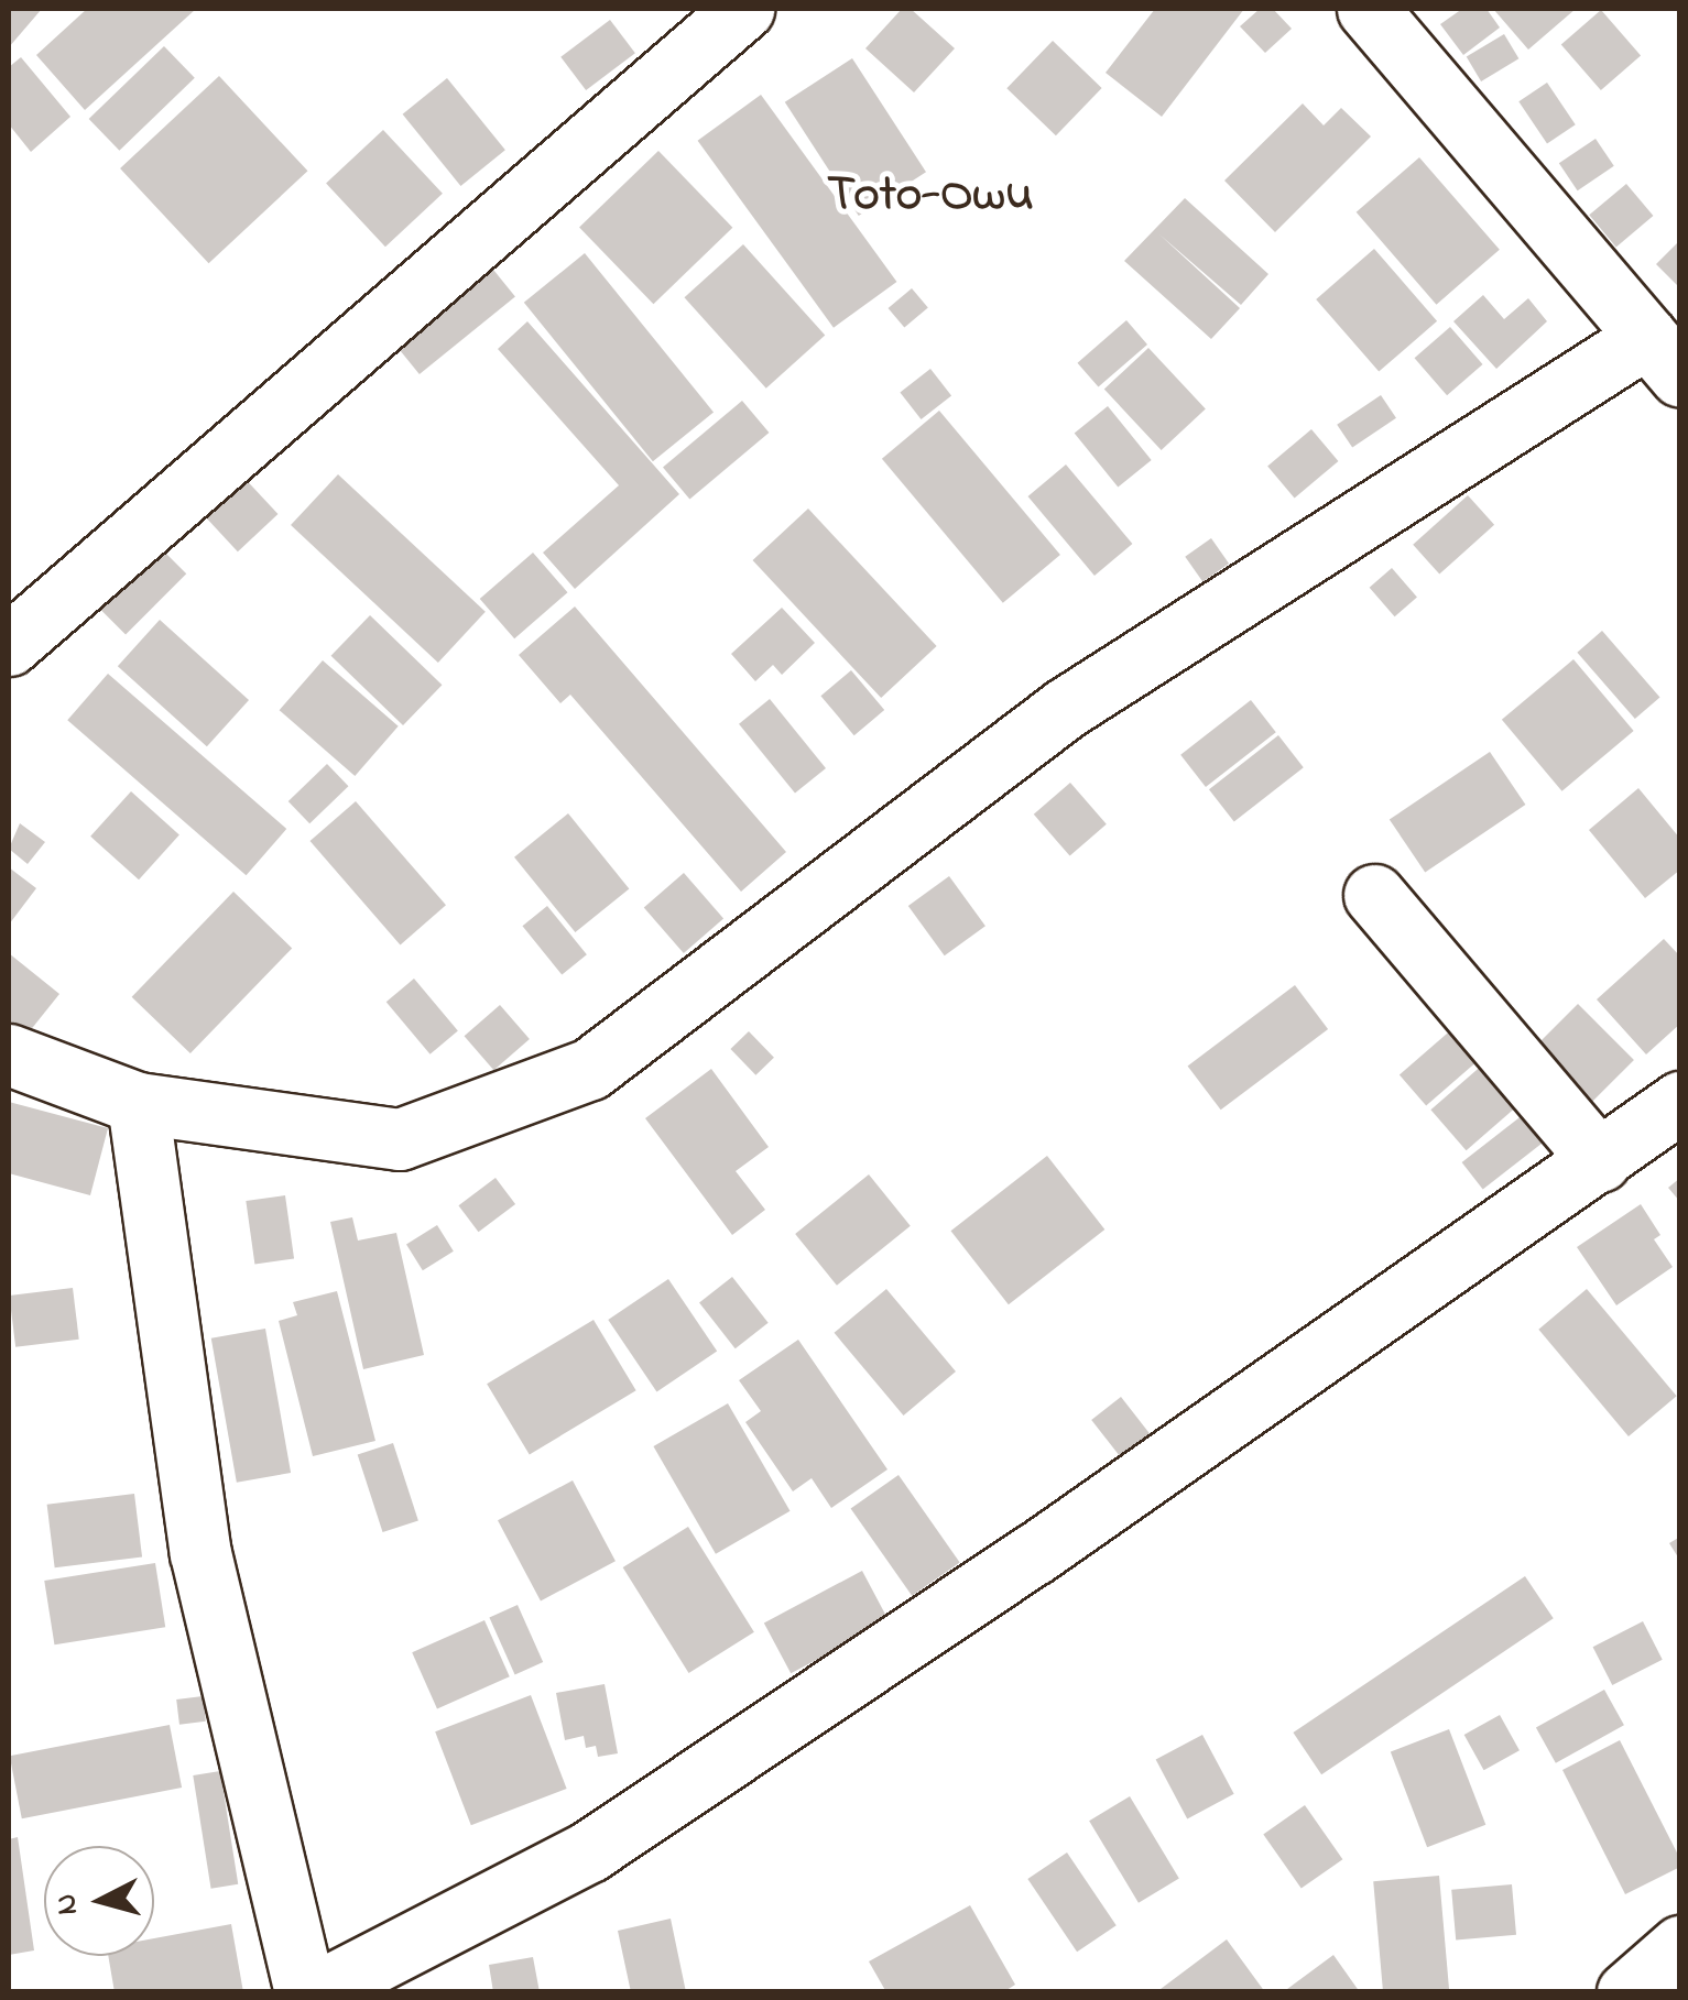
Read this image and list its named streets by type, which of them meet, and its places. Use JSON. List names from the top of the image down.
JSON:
{
  "districts": ["Toto-Owu"],
  "north": "left"
}
